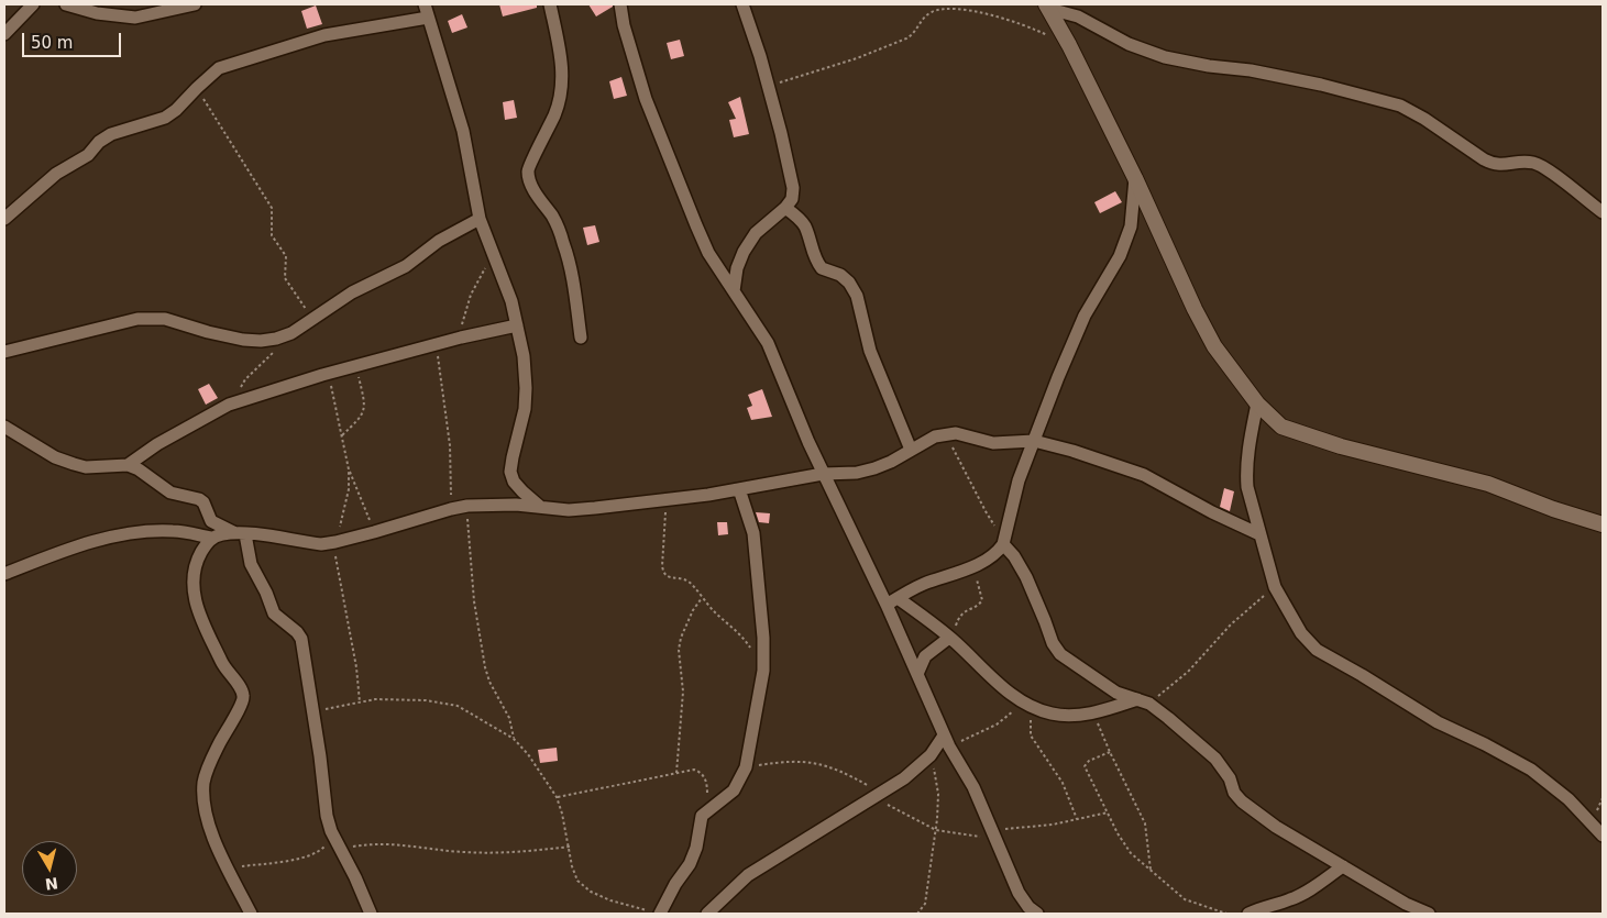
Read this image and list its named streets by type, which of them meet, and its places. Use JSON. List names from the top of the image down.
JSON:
{
  "scale_bar": "50 m",
  "north": "bottom"
}
